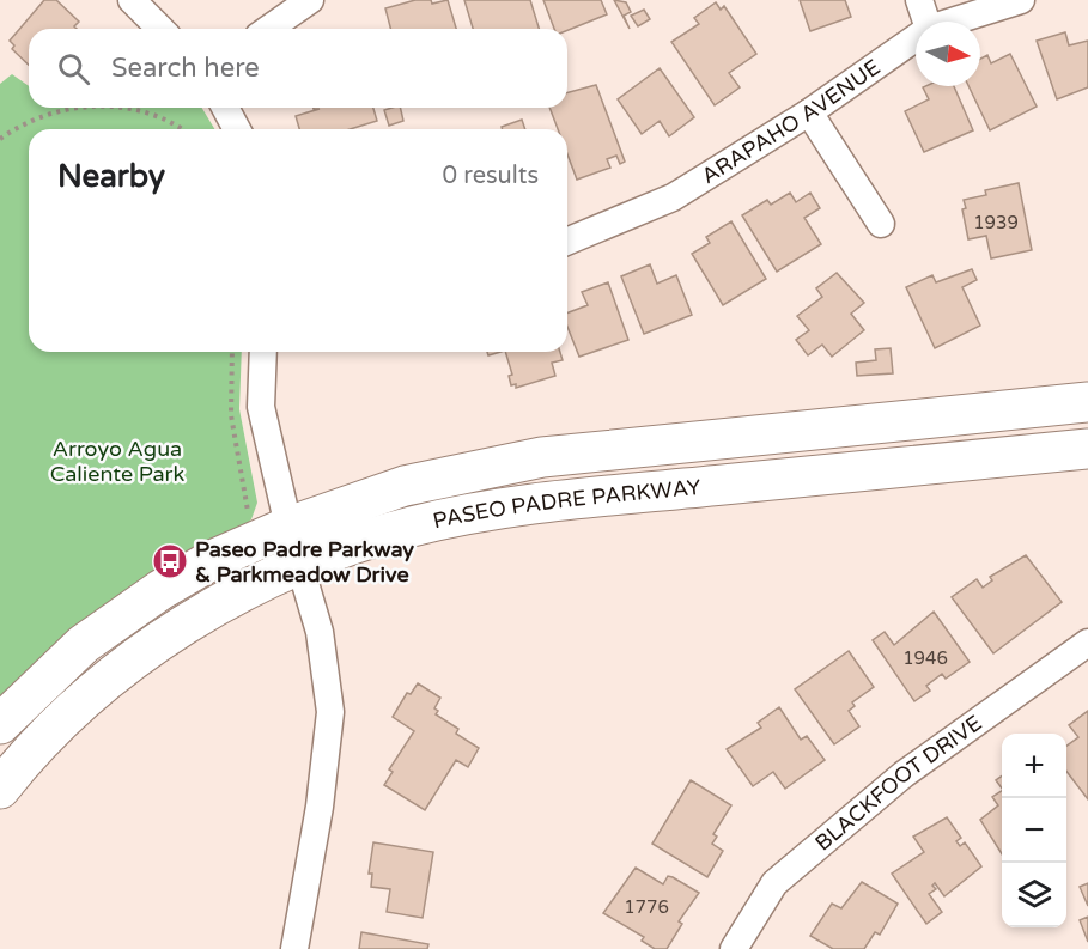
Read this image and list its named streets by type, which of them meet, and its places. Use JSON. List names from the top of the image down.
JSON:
{
  "streets": {
    "main road": ["PASEO PADRE PARKWAY"],
    "street": ["ARAPAHO AVENUE", "BLACKFOOT DRIVE"]
  },
  "parks": ["Arroyo Agua Caliente Park"],
  "places": {
    "bus stop": ["Paseo Padre Parkway & Parkmeadow Drive"]
  },
  "house_numbers": ["1939", "1946", "1776"],
  "north": "right",
  "page": {
    "search": "Search here",
    "heading": ["Nearby", "0 results"],
    "map_buttons": ["+", "−"]
  }
}
